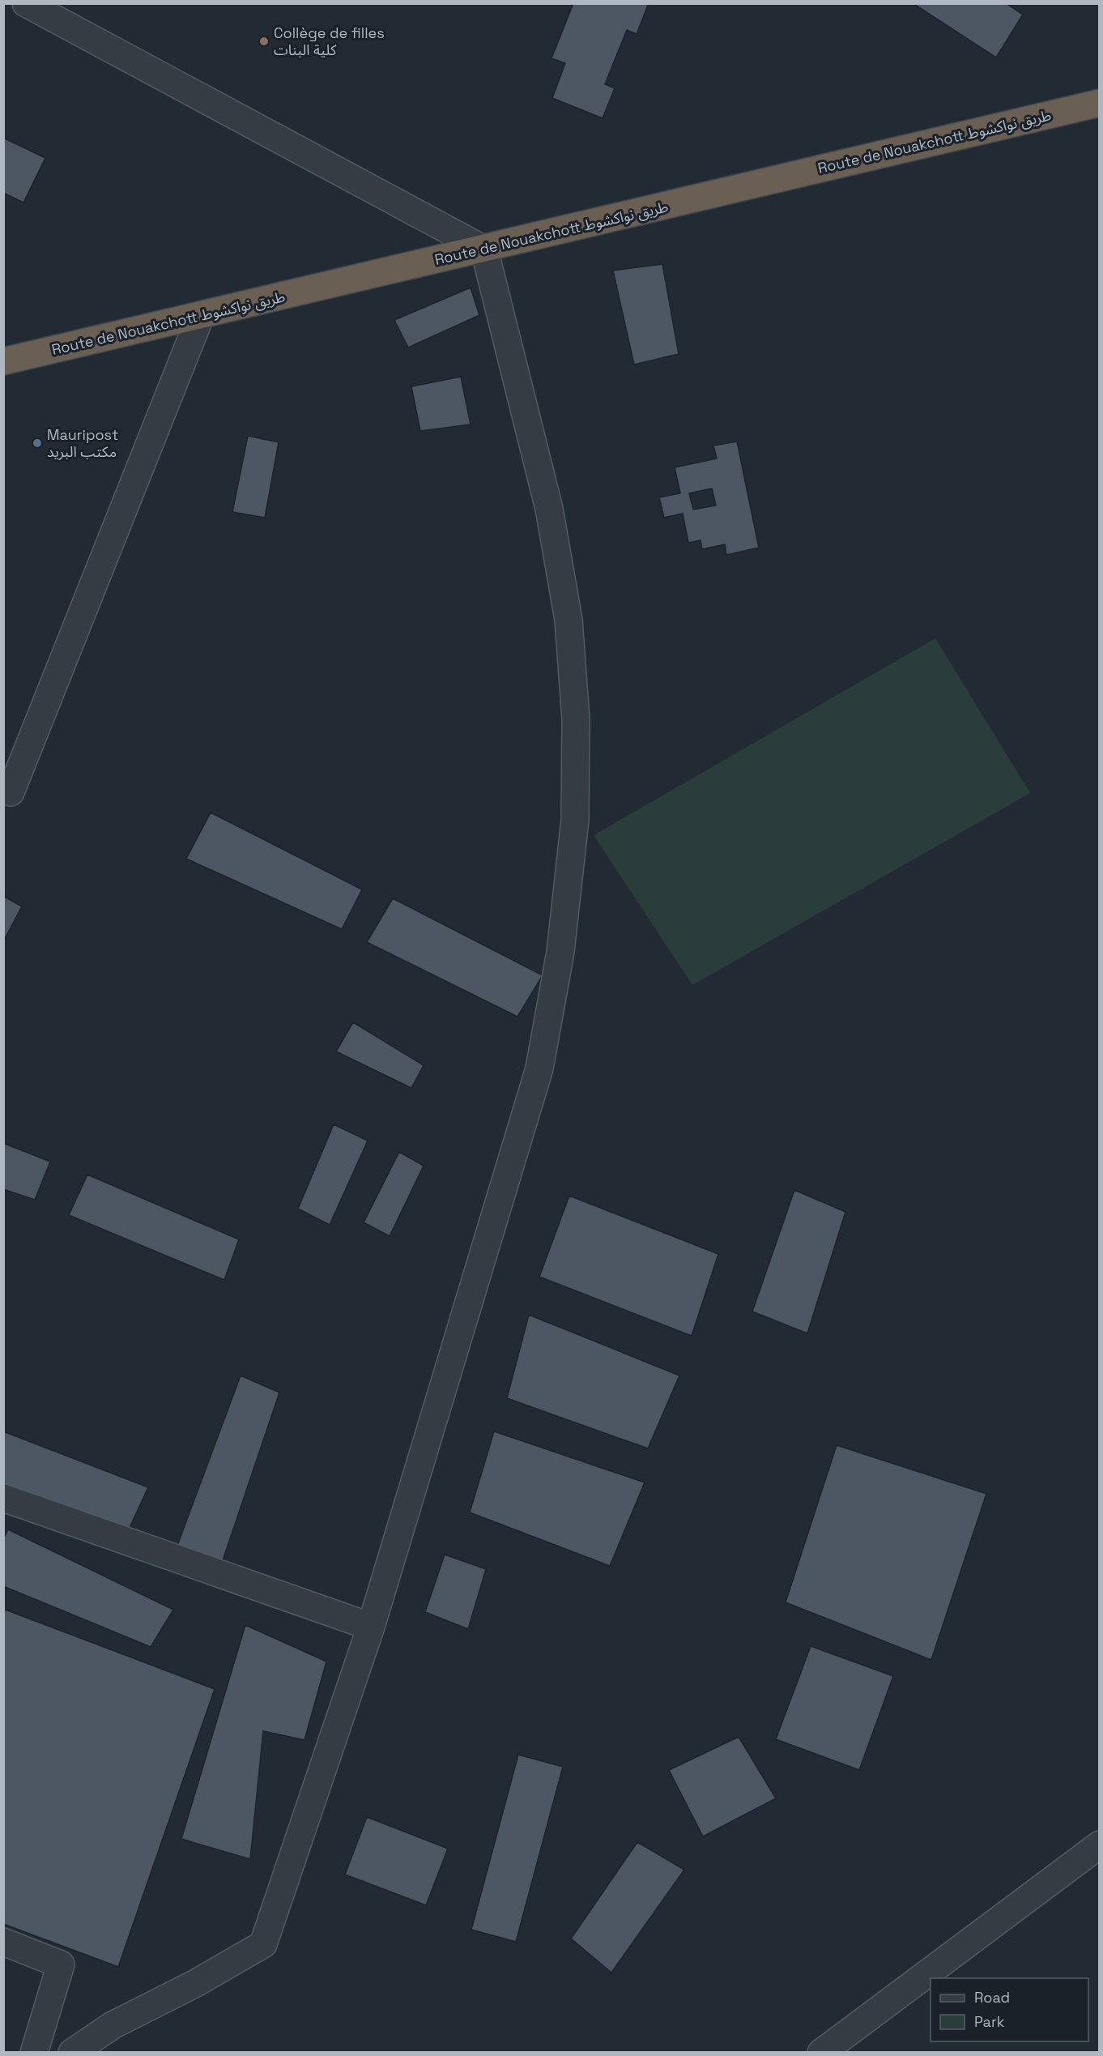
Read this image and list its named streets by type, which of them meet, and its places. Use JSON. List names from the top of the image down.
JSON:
{
  "streets": {
    "highway": ["Route de Nouakchott طريق نواكشوط"]
  },
  "places": ["Collège de filles كلية البنات", "Mauripost مكتب البريد"],
  "legend": ["Road", "Park"]
}
